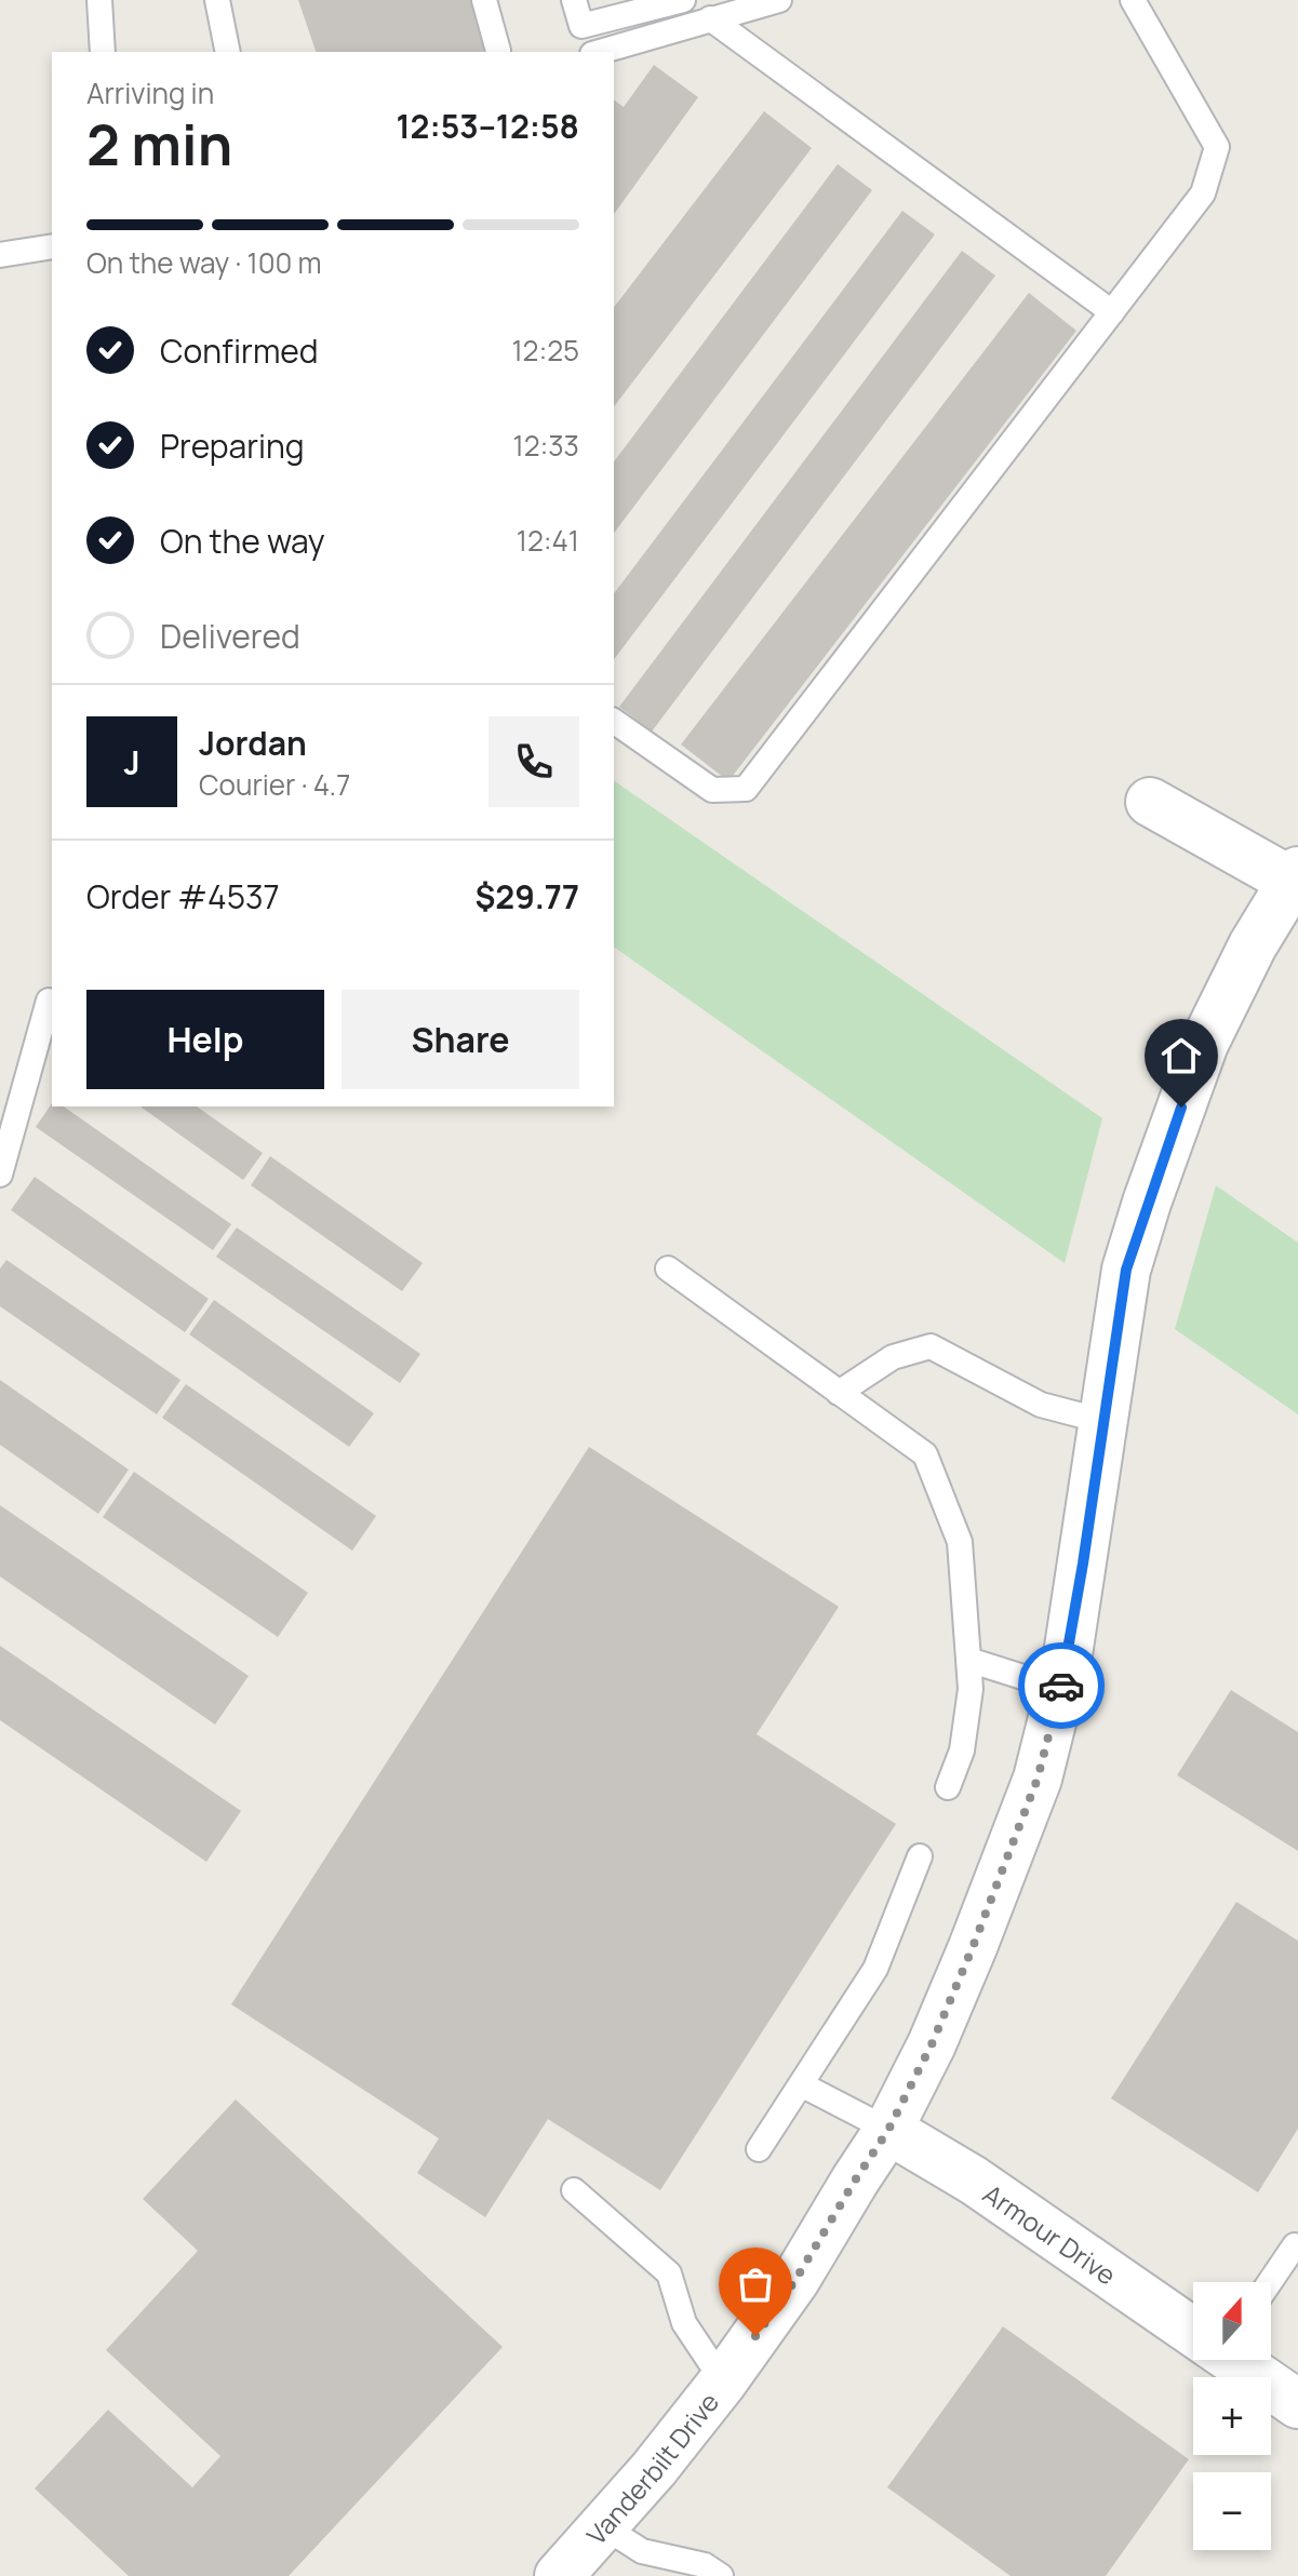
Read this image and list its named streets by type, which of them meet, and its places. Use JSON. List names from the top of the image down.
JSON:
{
  "streets": {
    "street": ["Armour Drive", "Vanderbilt Drive"]
  },
  "crossings": [
    ["Armour Drive", "Vanderbilt Drive"]
  ],
  "north": "top",
  "page": {
    "heading": ["2 min", "Arriving in", "12:53–12:58"],
    "panel": [
      "Jordan",
      "Courier · 4.7",
      "Order #4537",
      "$29.77"
    ],
    "bar": "On the way · 100 m",
    "list": [
      ["Confirmed", "12:25"],
      ["Preparing", "12:33"],
      ["On the way", "12:41"],
      "Delivered"
    ],
    "round": "J",
    "buttons": ["Help", "Share"],
    "map_buttons": ["+", "−"]
  }
}
